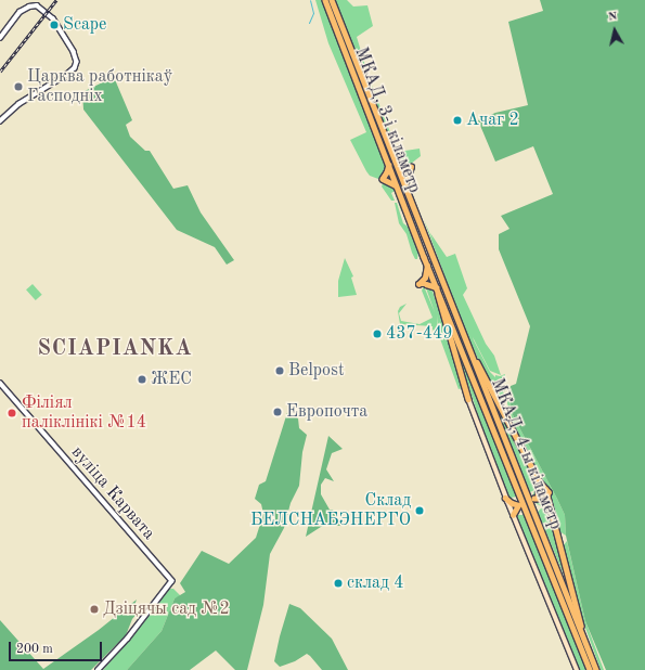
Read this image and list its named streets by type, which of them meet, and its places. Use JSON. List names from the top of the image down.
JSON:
{
  "streets": {
    "highway": ["МКАД, 3-і кіламетр", "МКАД, 4-ы кіламетр"],
    "street": ["вуліца Карвата"]
  },
  "crossings": [
    ["МКАД, 3-і кіламетр", "МКАД, 4-ы кіламетр"]
  ],
  "districts": ["SCIAPIANKA"],
  "places": [
    "Scape",
    "Царква работнікаў Гасподніх",
    "Ачаг 2",
    "437-449",
    "Belpost",
    "ЖЕС",
    "Европочта",
    "Філіял паліклінікі №14",
    "Склад БЕЛСНАБЭНЕРГО",
    "склад 4",
    "Дзіцячы сад №2"
  ],
  "scale_bar": "200 m",
  "north": "top"
}
